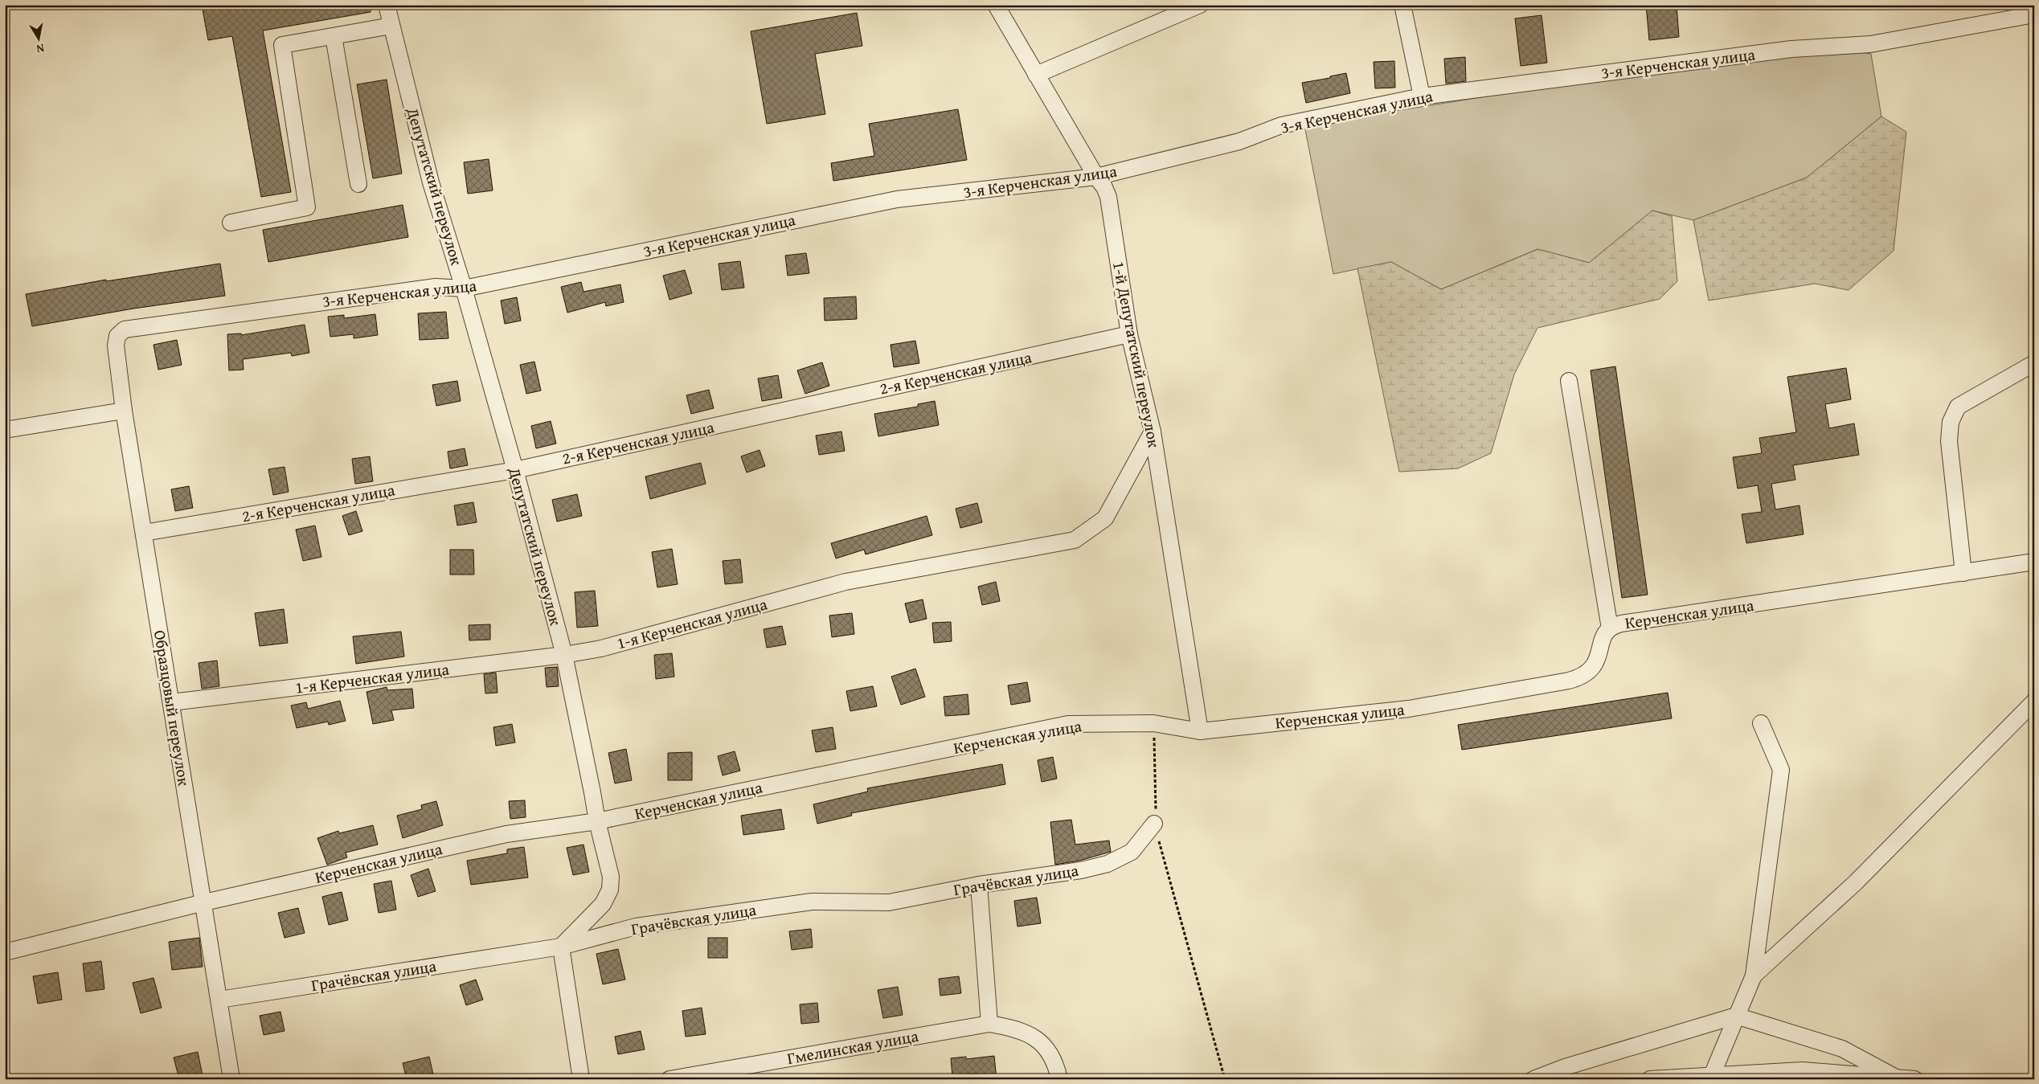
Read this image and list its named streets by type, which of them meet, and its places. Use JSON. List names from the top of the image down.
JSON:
{
  "streets": {
    "street": [
      "3-я Керченская улица",
      "Депутатский переулок",
      "1-й Депутатский переулок",
      "2-я Керченская улица",
      "Керченская улица",
      "1-я Керченская улица",
      "Образцовый переулок",
      "Грачёвская улица",
      "Гмелинская улица"
    ]
  },
  "crossings": [
    ["3-я Керченская улица", "Депутатский переулок"],
    ["3-я Керченская улица", "1-й Депутатский переулок"],
    ["3-я Керченская улица", "Образцовый переулок"],
    ["Депутатский переулок", "2-я Керченская улица"],
    ["Депутатский переулок", "Керченская улица"],
    ["Депутатский переулок", "1-я Керченская улица"],
    ["Депутатский переулок", "Грачёвская улица"],
    ["1-й Депутатский переулок", "2-я Керченская улица"],
    ["1-й Депутатский переулок", "Керченская улица"],
    ["1-й Депутатский переулок", "1-я Керченская улица"],
    ["2-я Керченская улица", "Образцовый переулок"],
    ["Керченская улица", "Образцовый переулок"],
    ["1-я Керченская улица", "Образцовый переулок"],
    ["Образцовый переулок", "Грачёвская улица"]
  ],
  "north": "bottom"
}
